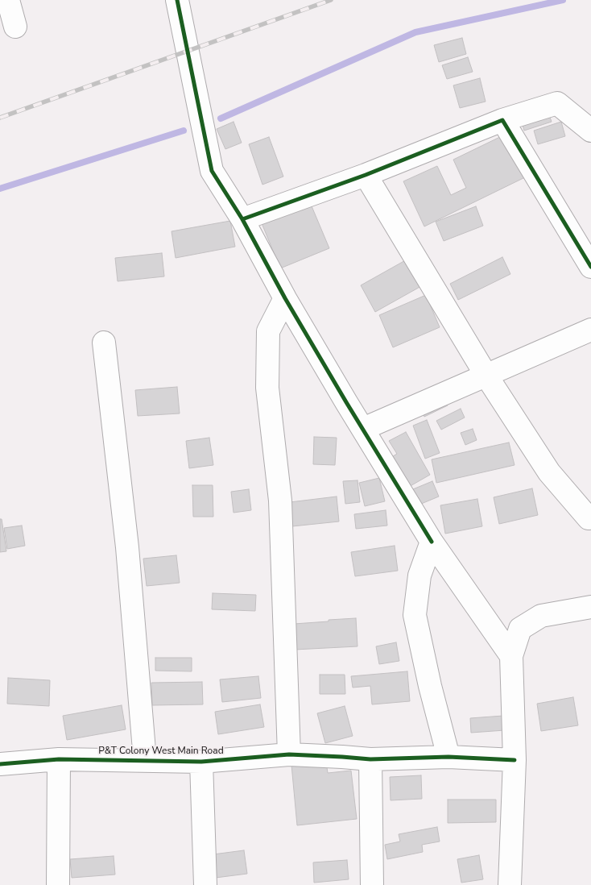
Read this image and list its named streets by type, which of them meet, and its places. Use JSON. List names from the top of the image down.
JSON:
{
  "streets": {
    "street": ["P&T Colony West Main Road"]
  }
}
